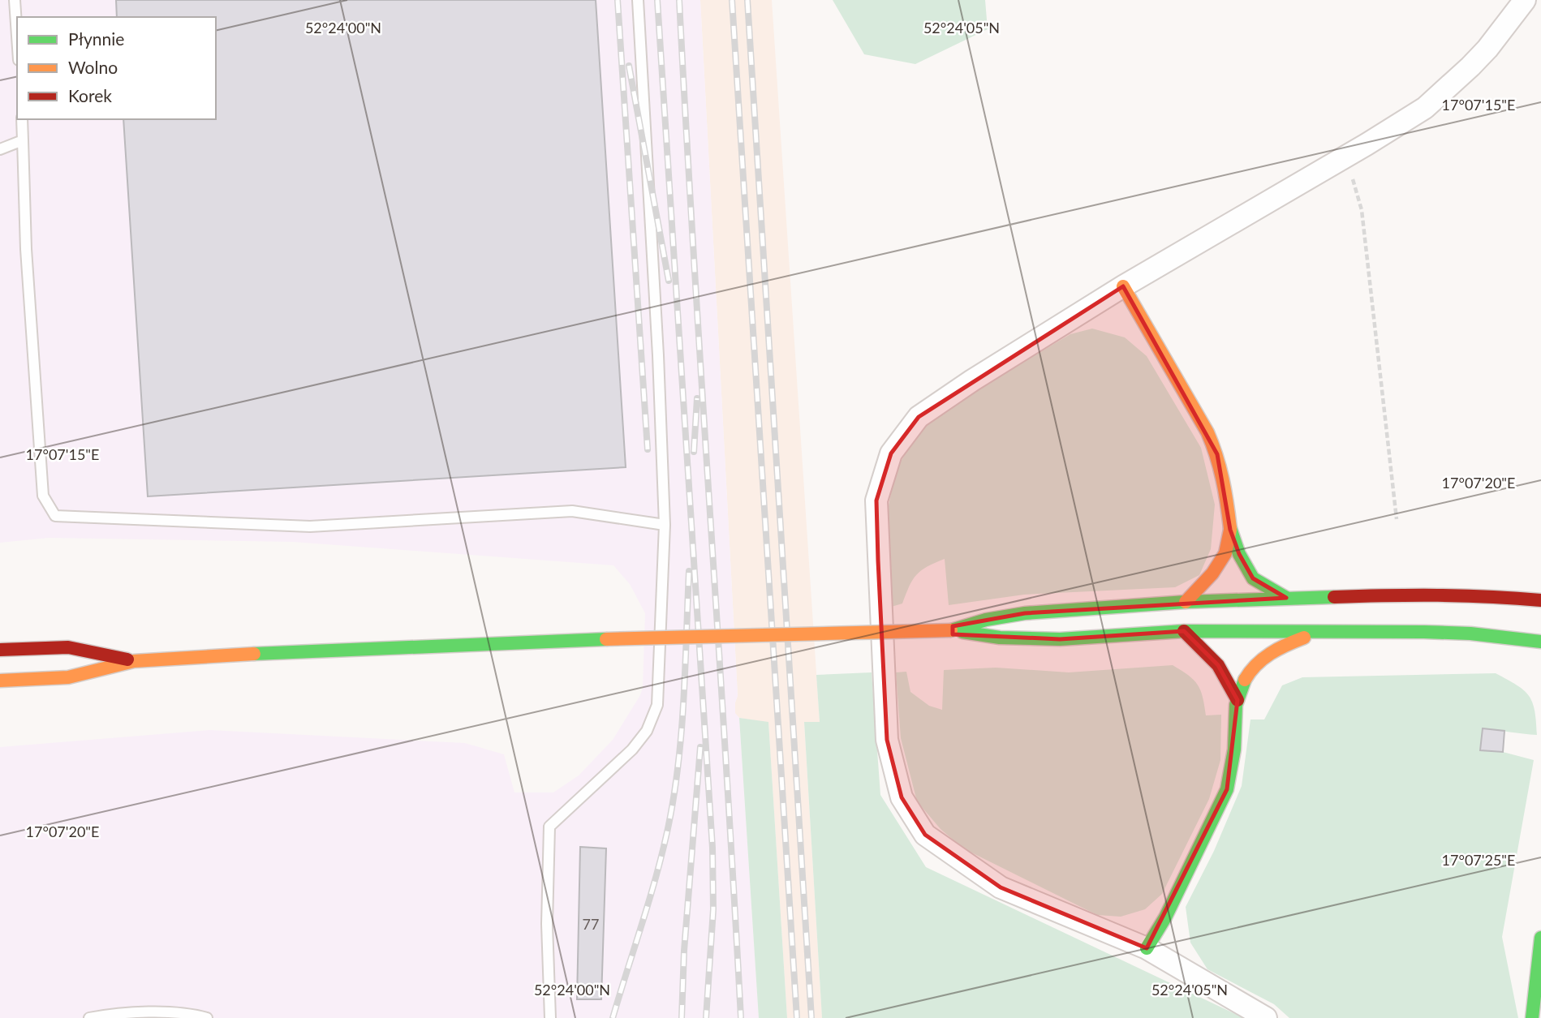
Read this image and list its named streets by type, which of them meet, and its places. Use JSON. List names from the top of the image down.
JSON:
{
  "house_numbers": ["77"],
  "legend": ["Płynnie", "Wolno", "Korek"],
  "coordinates": [
    "52°24'00\"N",
    "52°24'05\"N",
    "17°07'15\"E",
    "17°07'20\"E",
    "17°07'25\"E"
  ]
}
